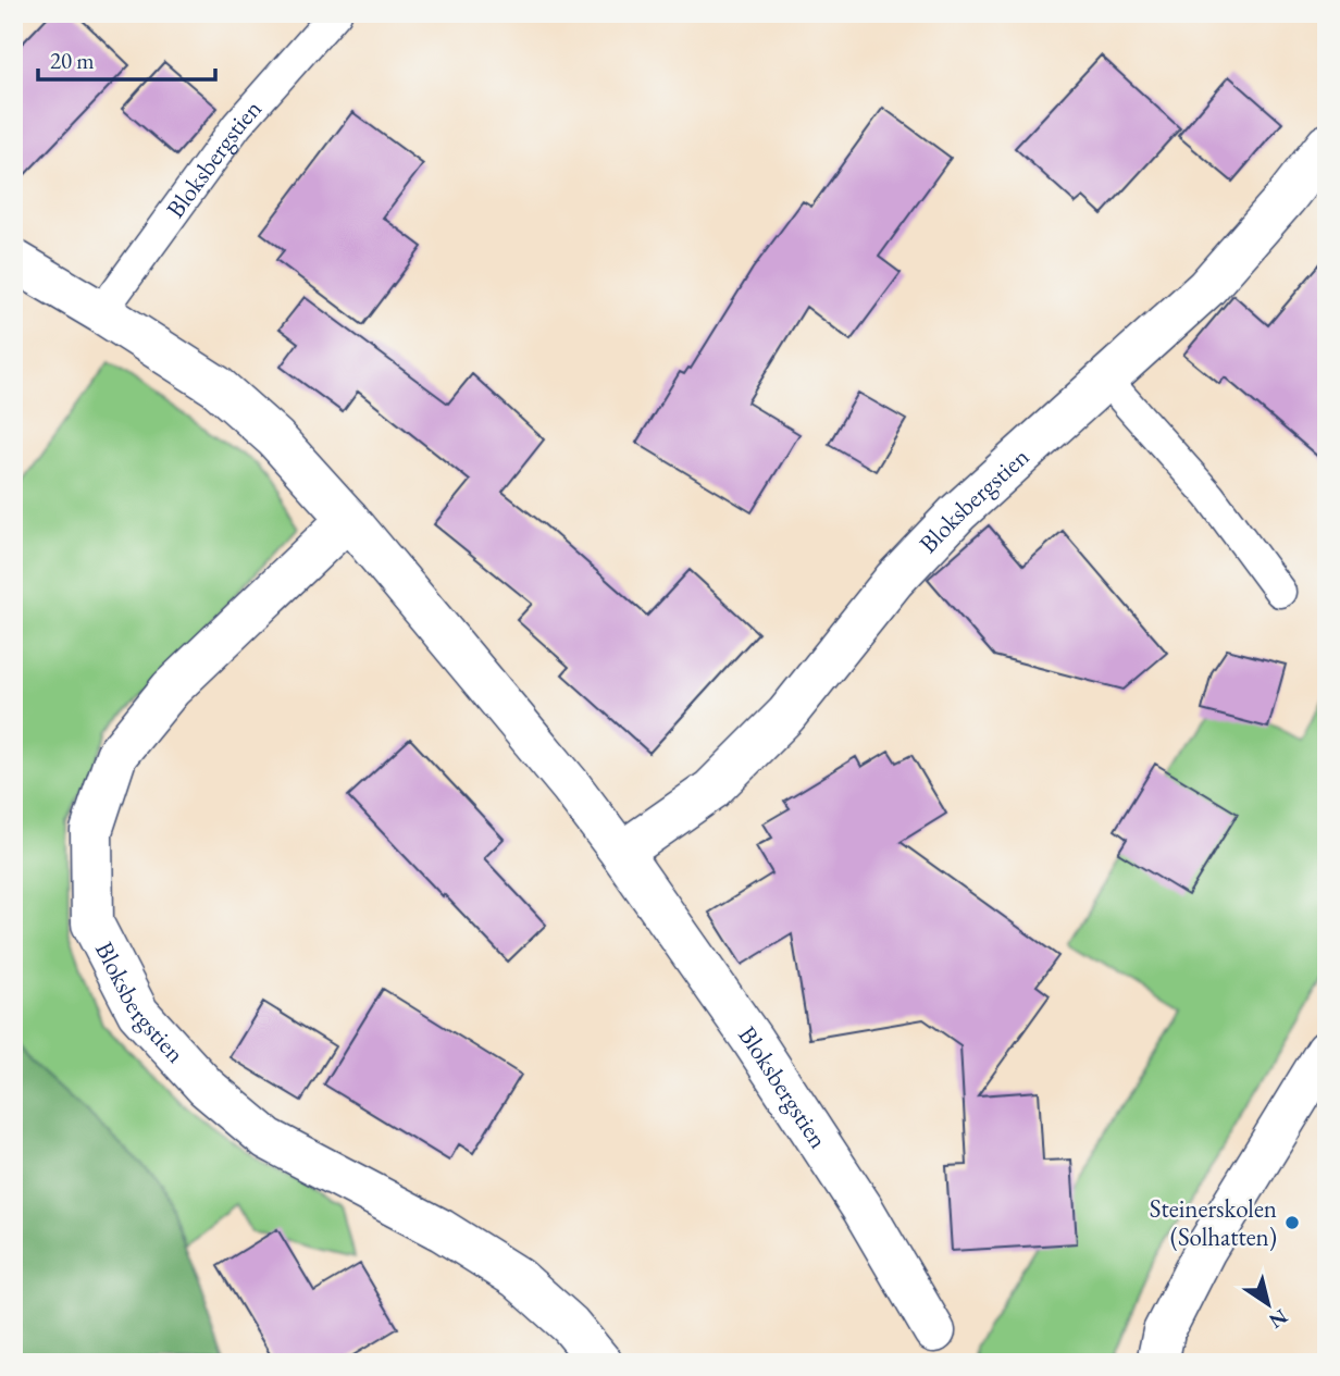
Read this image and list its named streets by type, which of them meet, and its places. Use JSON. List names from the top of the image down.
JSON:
{
  "streets": {
    "street": ["Bloksbergstien"]
  },
  "places": ["Steinerskolen (Solhatten)"],
  "scale_bar": "20 m",
  "north": "bottom right"
}
